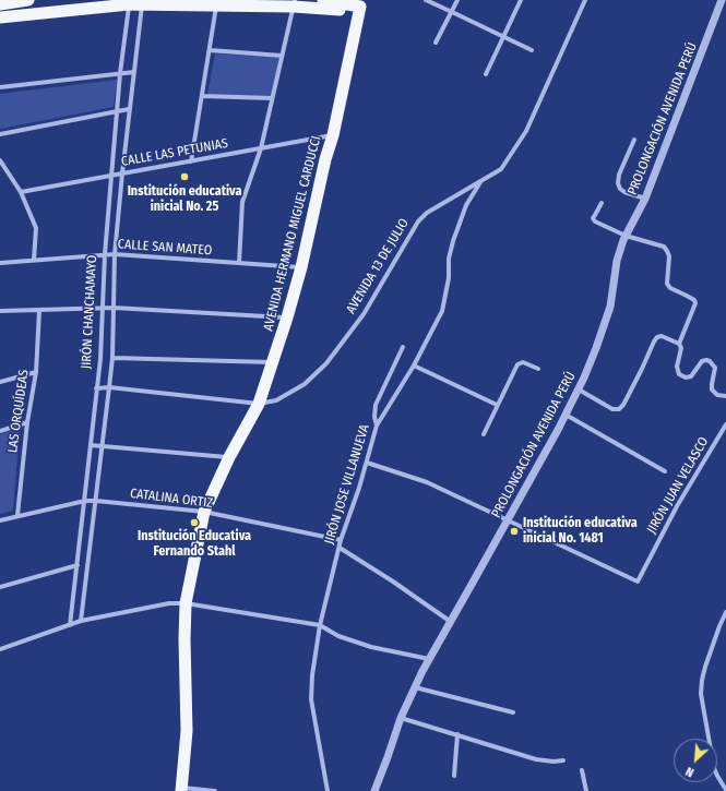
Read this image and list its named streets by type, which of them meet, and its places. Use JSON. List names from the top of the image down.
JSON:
{
  "streets": {
    "highway": ["AVENIDA HERMANO MIGUEL CARDUCCI"],
    "street": [
      "PROLONGACIÓN AVENIDA PERÚ",
      "CALLE LAS PETUNIAS",
      "CALLE SAN MATEO",
      "AVENIDA 13 DE JULIO",
      "JIRÓN CHANCHAMAYO",
      "LAS ORQUÍDEAS",
      "JIRÓN JOSE VILLANUEVA",
      "JIRÓN JUAN VELASCO",
      "CATALINA ORTIZ"
    ]
  },
  "crossings": [
    ["PROLONGACIÓN AVENIDA PERÚ", "JIRÓN JUAN VELASCO"],
    ["CALLE LAS PETUNIAS", "AVENIDA HERMANO MIGUEL CARDUCCI"],
    ["CALLE LAS PETUNIAS", "JIRÓN CHANCHAMAYO"],
    ["AVENIDA HERMANO MIGUEL CARDUCCI", "CALLE SAN MATEO"],
    ["AVENIDA HERMANO MIGUEL CARDUCCI", "AVENIDA 13 DE JULIO"],
    ["AVENIDA HERMANO MIGUEL CARDUCCI", "CATALINA ORTIZ"],
    ["CALLE SAN MATEO", "JIRÓN CHANCHAMAYO"],
    ["AVENIDA 13 DE JULIO", "JIRÓN CHANCHAMAYO"],
    ["AVENIDA 13 DE JULIO", "JIRÓN JOSE VILLANUEVA"],
    ["JIRÓN CHANCHAMAYO", "CATALINA ORTIZ"],
    ["LAS ORQUÍDEAS", "CATALINA ORTIZ"],
    ["JIRÓN JOSE VILLANUEVA", "CATALINA ORTIZ"]
  ],
  "places": ["Institución educativa inicial No. 25", "Institución Educativa Fernando Stahl", "Institución educativa inicial No. 1481"],
  "north": "bottom left"
}
